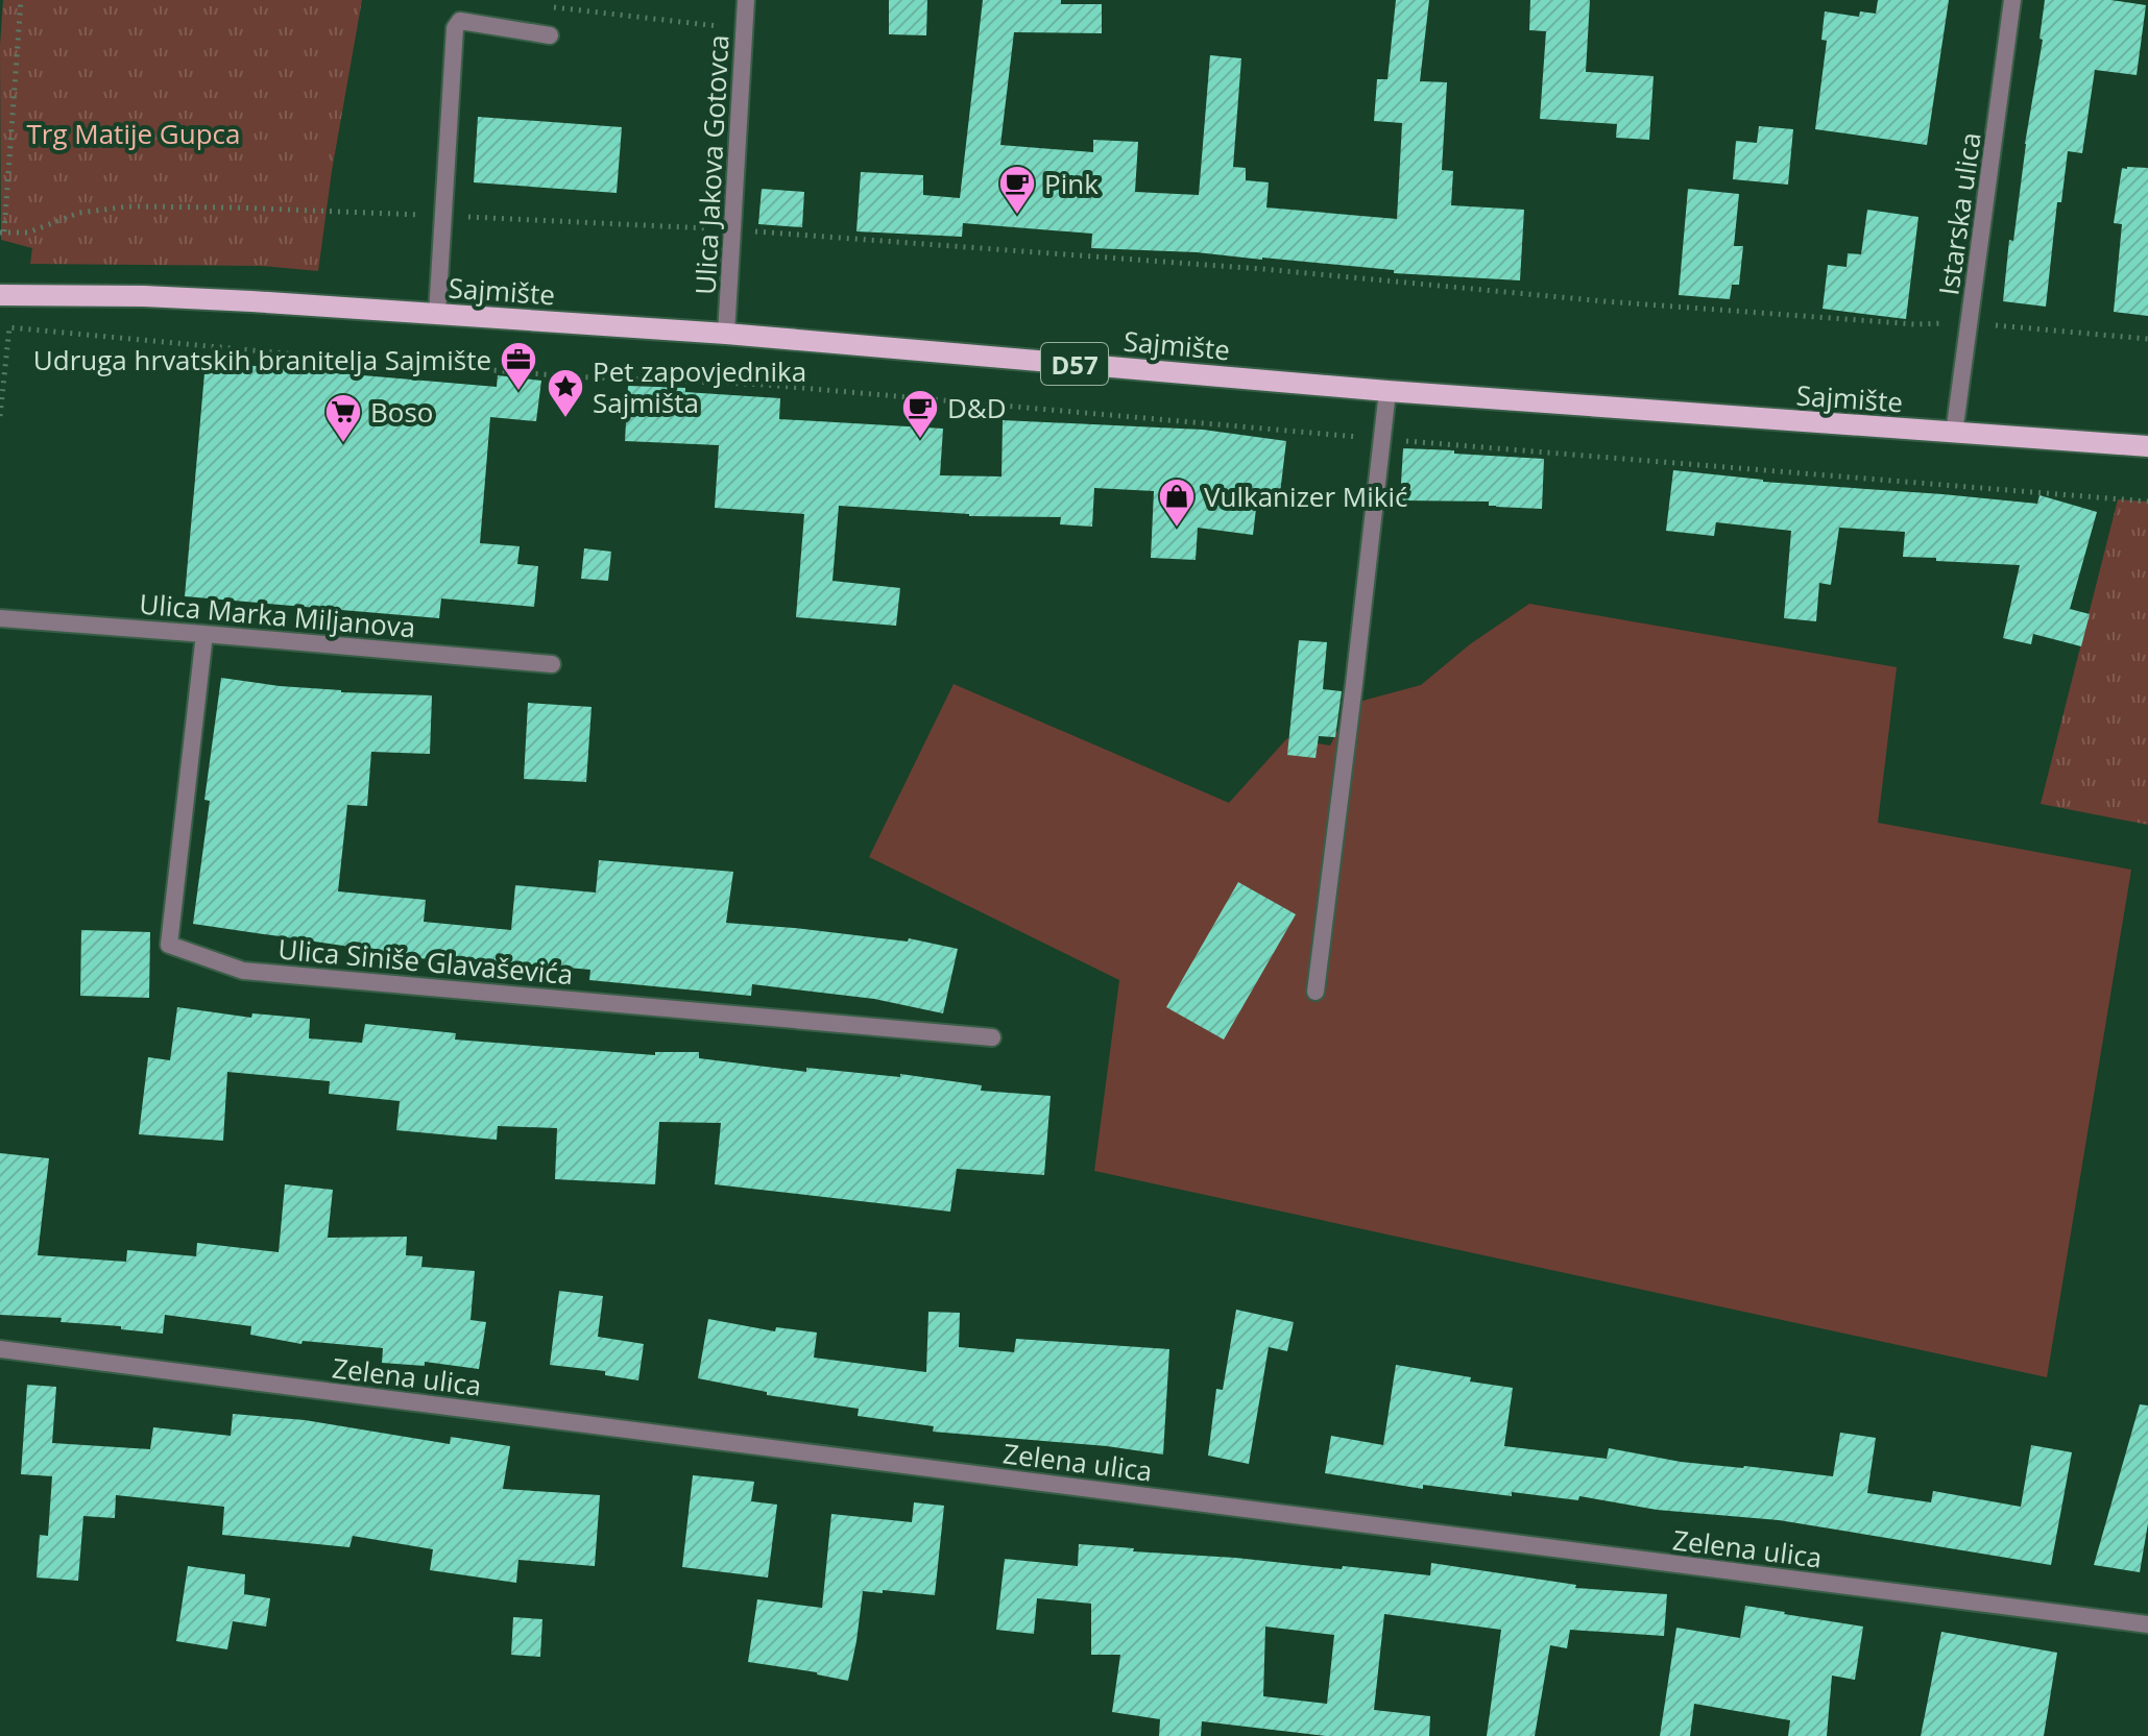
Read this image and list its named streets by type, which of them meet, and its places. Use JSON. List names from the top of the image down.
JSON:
{
  "streets": {
    "main road": ["Sajmište", "D57"],
    "street": [
      "Ulica Jakova Gotovca",
      "Istarska ulica",
      "Ulica Marka Miljanova",
      "Ulica Siniše Glavaševića",
      "Zelena ulica"
    ]
  },
  "crossings": [
    ["Ulica Jakova Gotovca", "Sajmište"],
    ["Istarska ulica", "Sajmište"],
    ["Ulica Marka Miljanova", "Ulica Siniše Glavaševića"]
  ],
  "parks": ["Trg Matije Gupca"],
  "places": {
    "cafe": ["Pink", "D&D"],
    "office": ["Udruga hrvatskih branitelja Sajmište"],
    "place": ["Pet zapovjednika Sajmišta"],
    "supermarket": ["Boso"],
    "shop": ["Vulkanizer Mikić"]
  }
}
